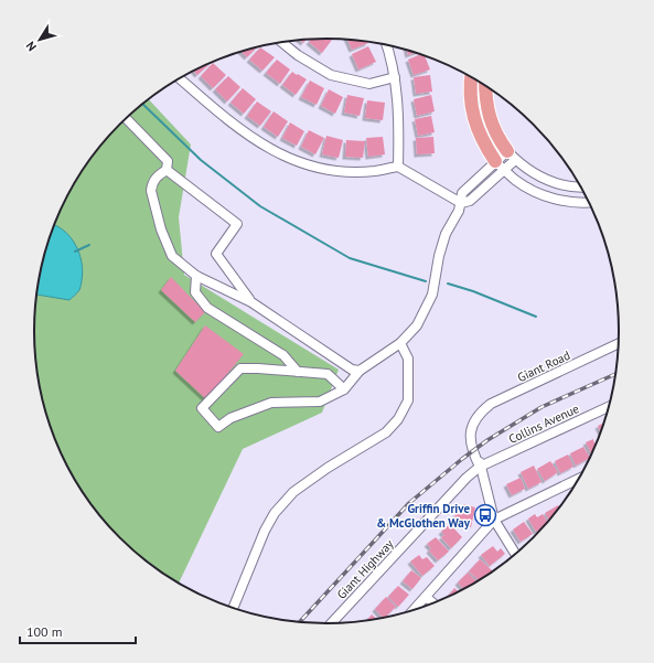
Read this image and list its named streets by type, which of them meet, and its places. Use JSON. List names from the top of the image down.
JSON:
{
  "streets": {
    "street": ["Giant Road", "Collins Avenue", "Giant Highway"]
  },
  "crossings": [
    ["Giant Road", "Collins Avenue"],
    ["Giant Road", "Giant Highway"],
    ["Collins Avenue", "Giant Highway"]
  ],
  "places": {
    "bus stop": ["Griffin Drive & McGlothen Way"]
  },
  "scale_bar": "100 m",
  "north": "bottom left"
}
